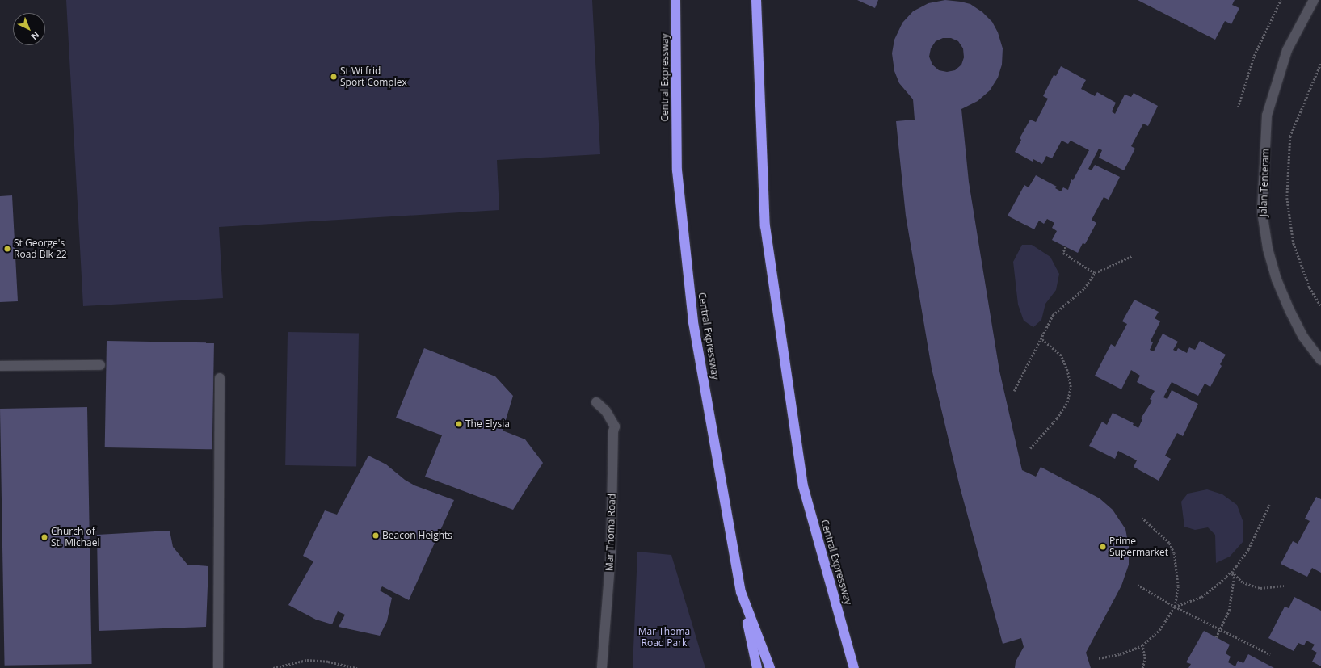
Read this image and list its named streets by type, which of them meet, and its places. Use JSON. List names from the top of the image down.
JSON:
{
  "streets": {
    "highway": ["Central Expressway"],
    "street": ["Jalan Tenteram", "Mar Thoma Road"]
  },
  "parks": ["Mar Thoma Road Park"],
  "places": [
    "St Wilfrid Sport Complex",
    "St George's Road Blk 22",
    "The Elysia",
    "Beacon Heights",
    "Church of St. Michael",
    "Prime Supermarket"
  ],
  "north": "bottom right"
}
